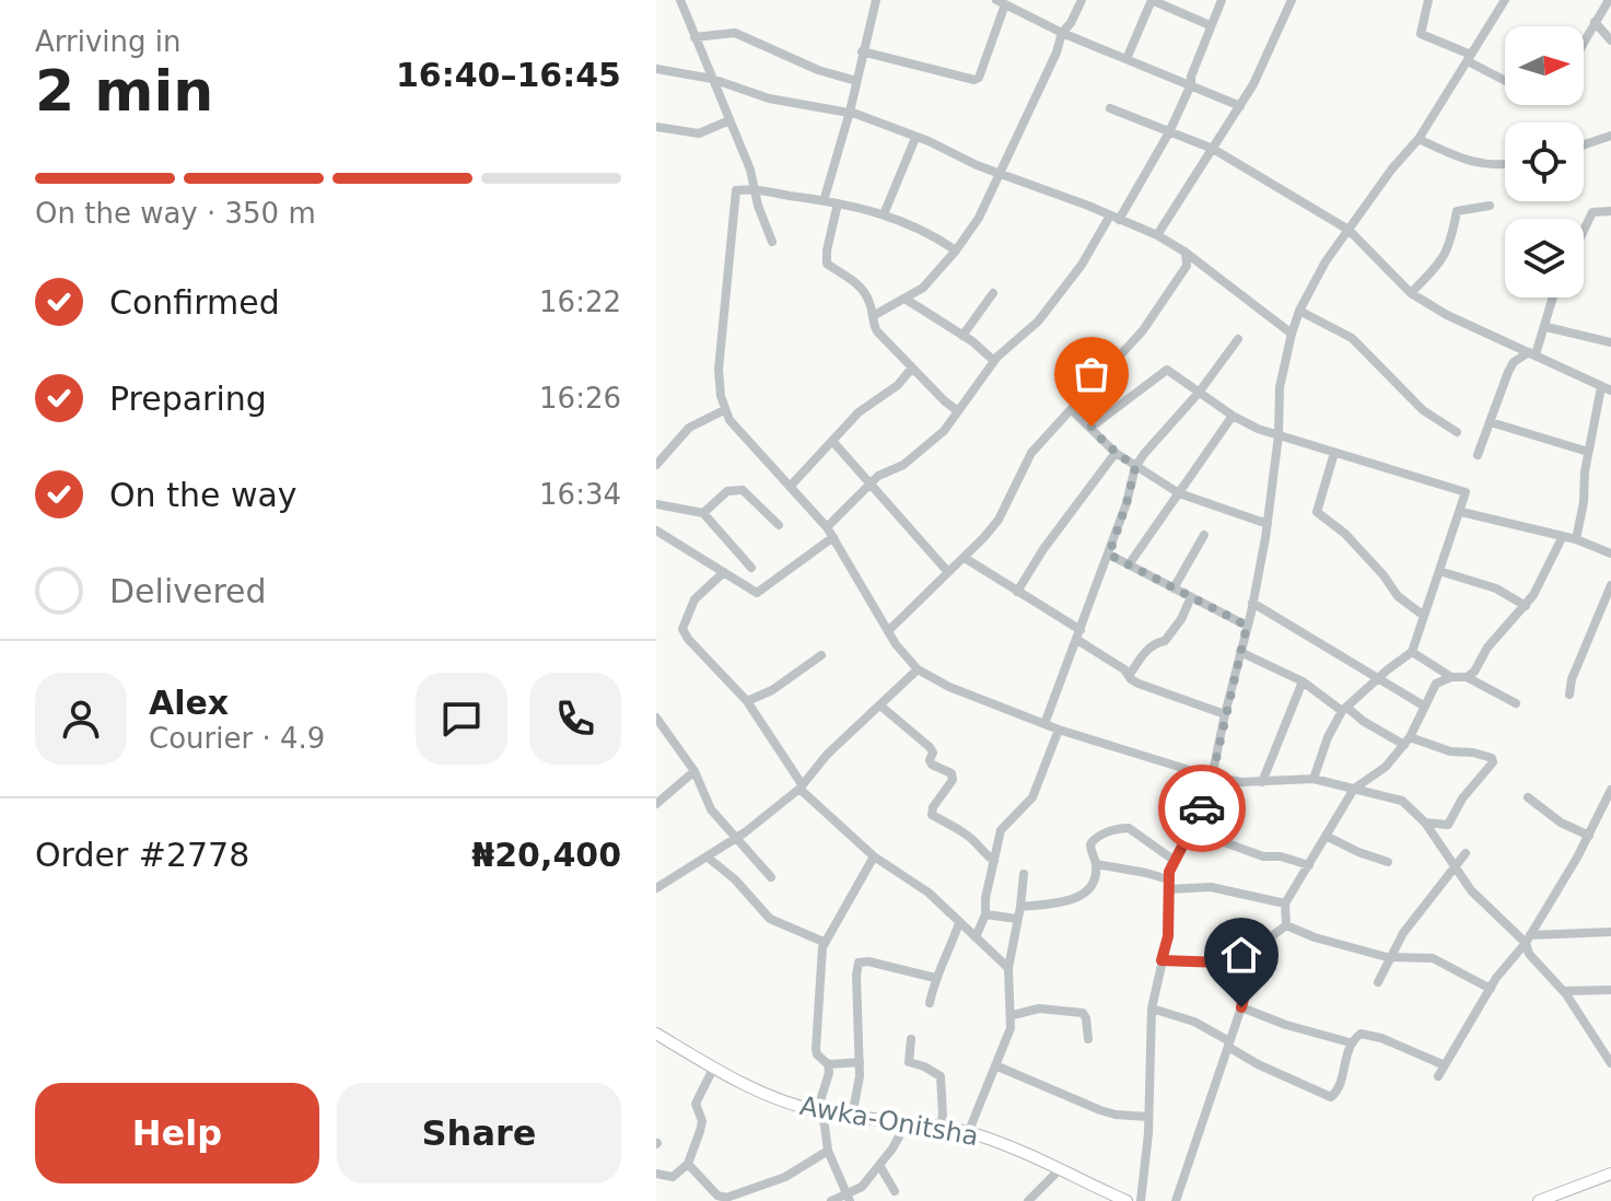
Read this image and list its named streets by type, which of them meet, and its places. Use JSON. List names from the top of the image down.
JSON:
{
  "streets": {
    "main road": ["Awka-Onitsha"]
  },
  "north": "right",
  "page": {
    "heading": ["2 min", "Arriving in", "16:40–16:45"],
    "panel": [
      "Alex",
      "Courier · 4.9",
      "Order #2778",
      "₦20,400"
    ],
    "bar": "On the way · 350 m",
    "list": [
      ["Confirmed", "16:22"],
      ["Preparing", "16:26"],
      ["On the way", "16:34"],
      "Delivered"
    ],
    "buttons": ["Help", "Share"]
  }
}
